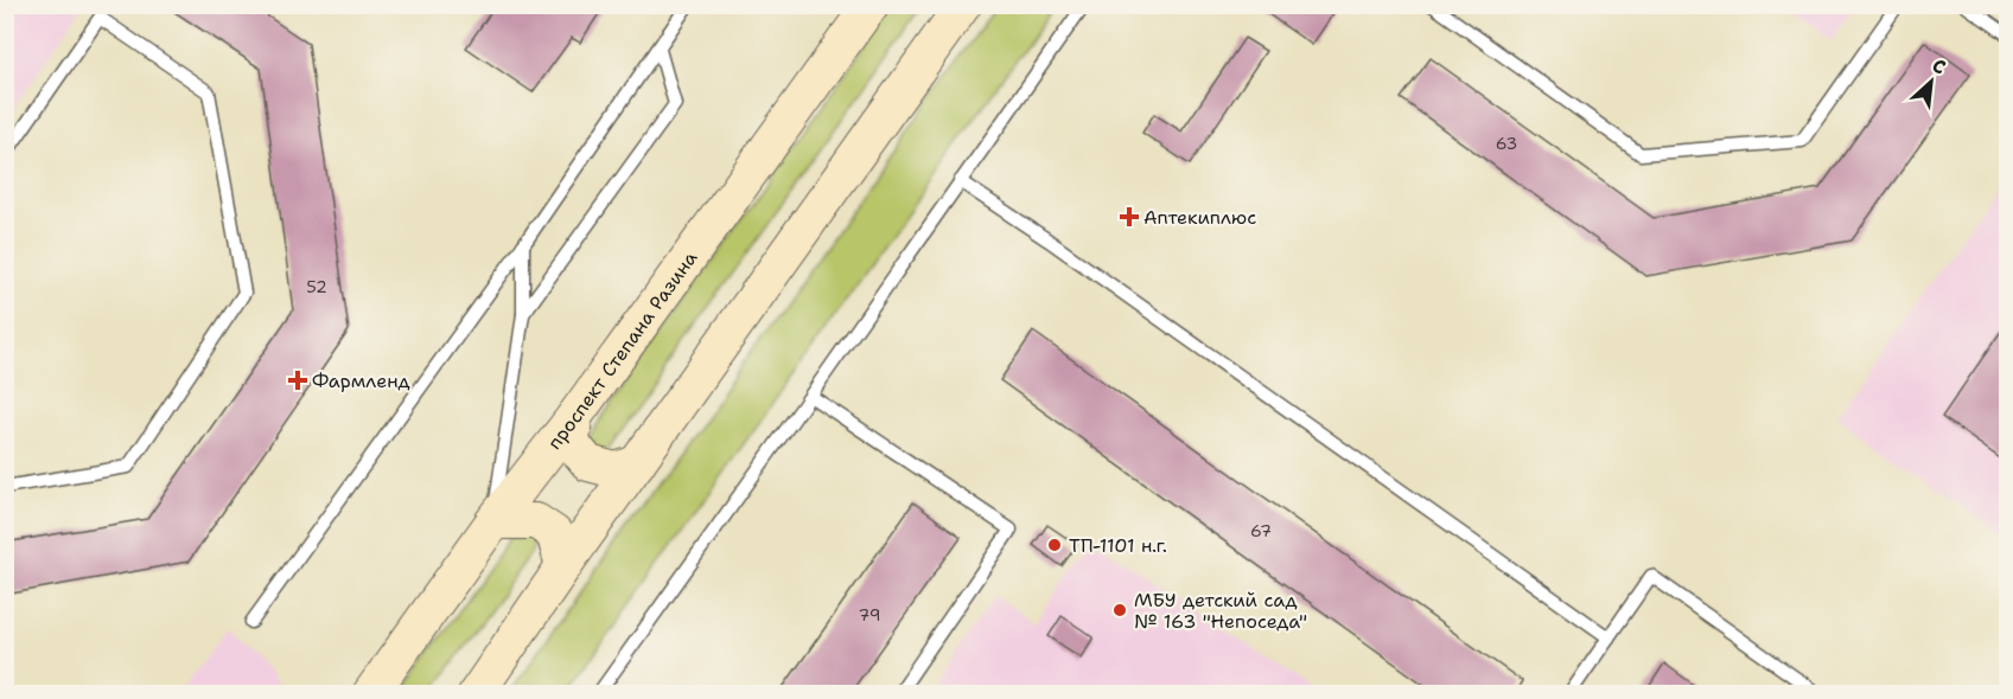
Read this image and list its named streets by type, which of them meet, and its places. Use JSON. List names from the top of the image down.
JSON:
{
  "streets": {
    "main road": ["проспект Степана Разина"]
  },
  "places": {
    "health": ["Аптекиплюс", "Фармленд"],
    "other": ["ТП-1101 н.г.", "МБУ детский сад № 163 \"Непоседа\""]
  },
  "house_numbers": [
    "63",
    "52",
    "67",
    "79"
  ],
  "north": "top right"
}
